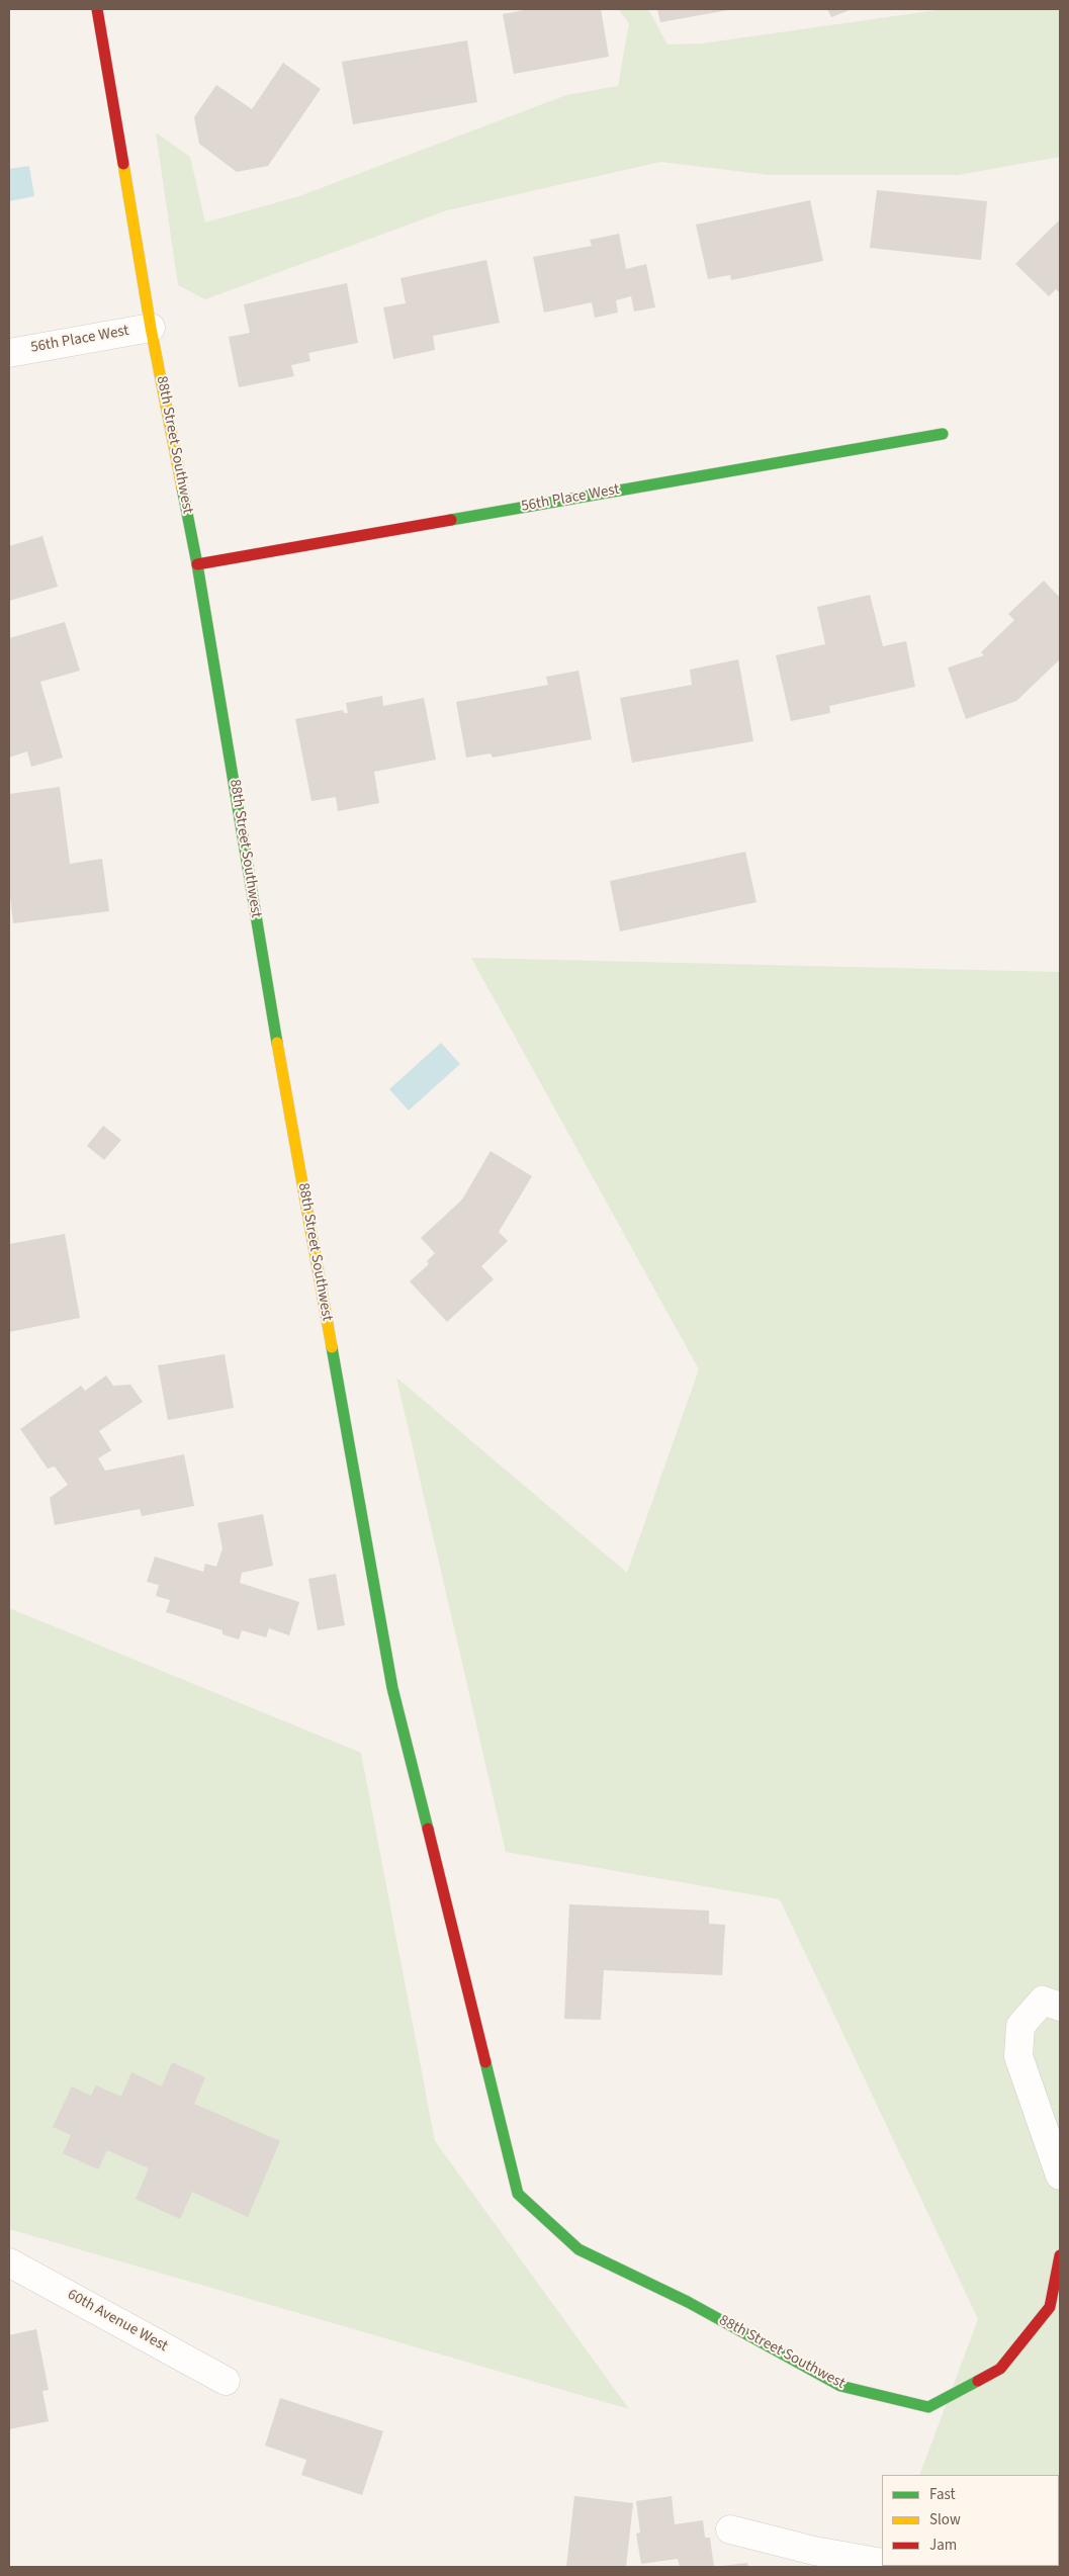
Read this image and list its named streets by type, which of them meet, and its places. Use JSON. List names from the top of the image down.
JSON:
{
  "streets": {
    "street": ["56th Place West", "88th Street Southwest", "60th Avenue West"]
  },
  "crossings": [
    ["56th Place West", "88th Street Southwest"]
  ],
  "legend": ["Fast", "Slow", "Jam"]
}
